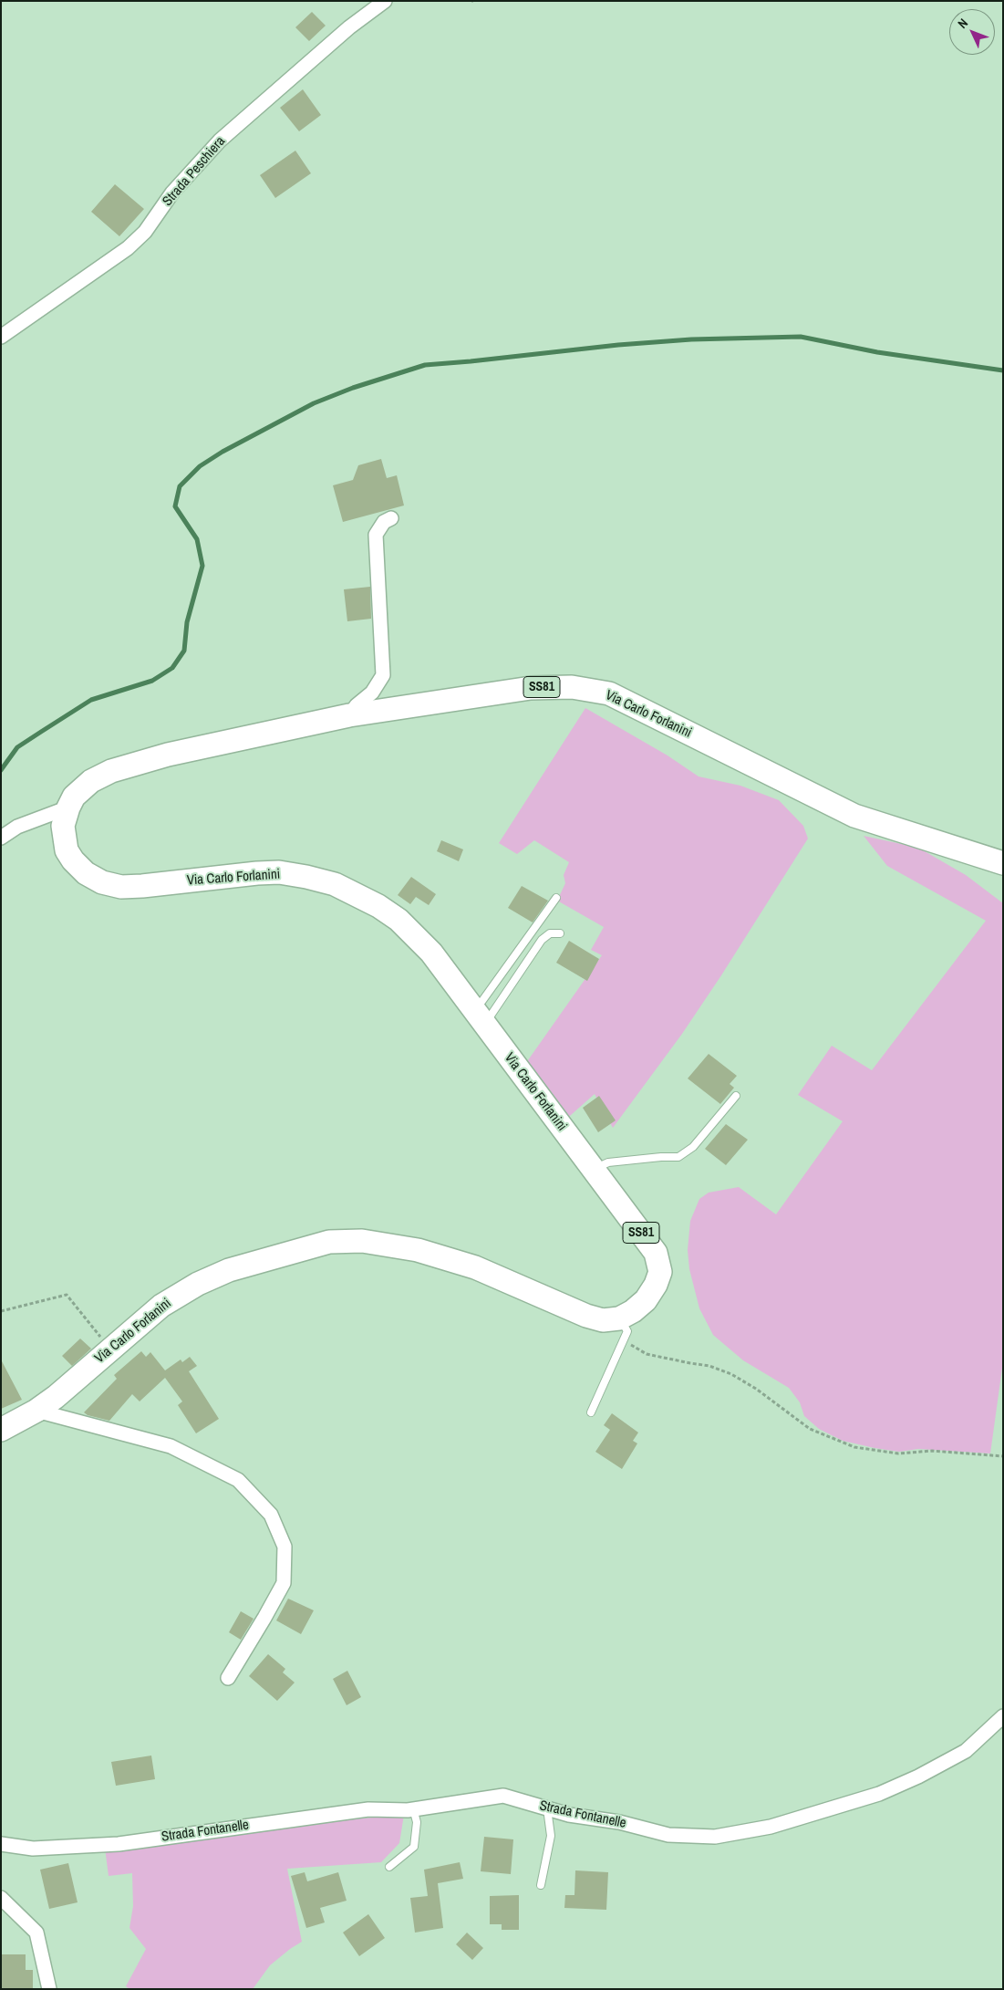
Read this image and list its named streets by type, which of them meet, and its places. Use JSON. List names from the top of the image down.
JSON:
{
  "streets": {
    "main road": ["SS81", "Via Carlo Forlanini"],
    "street": ["Strada Peschiera", "Strada Fontanelle"]
  },
  "north": "top left"
}
